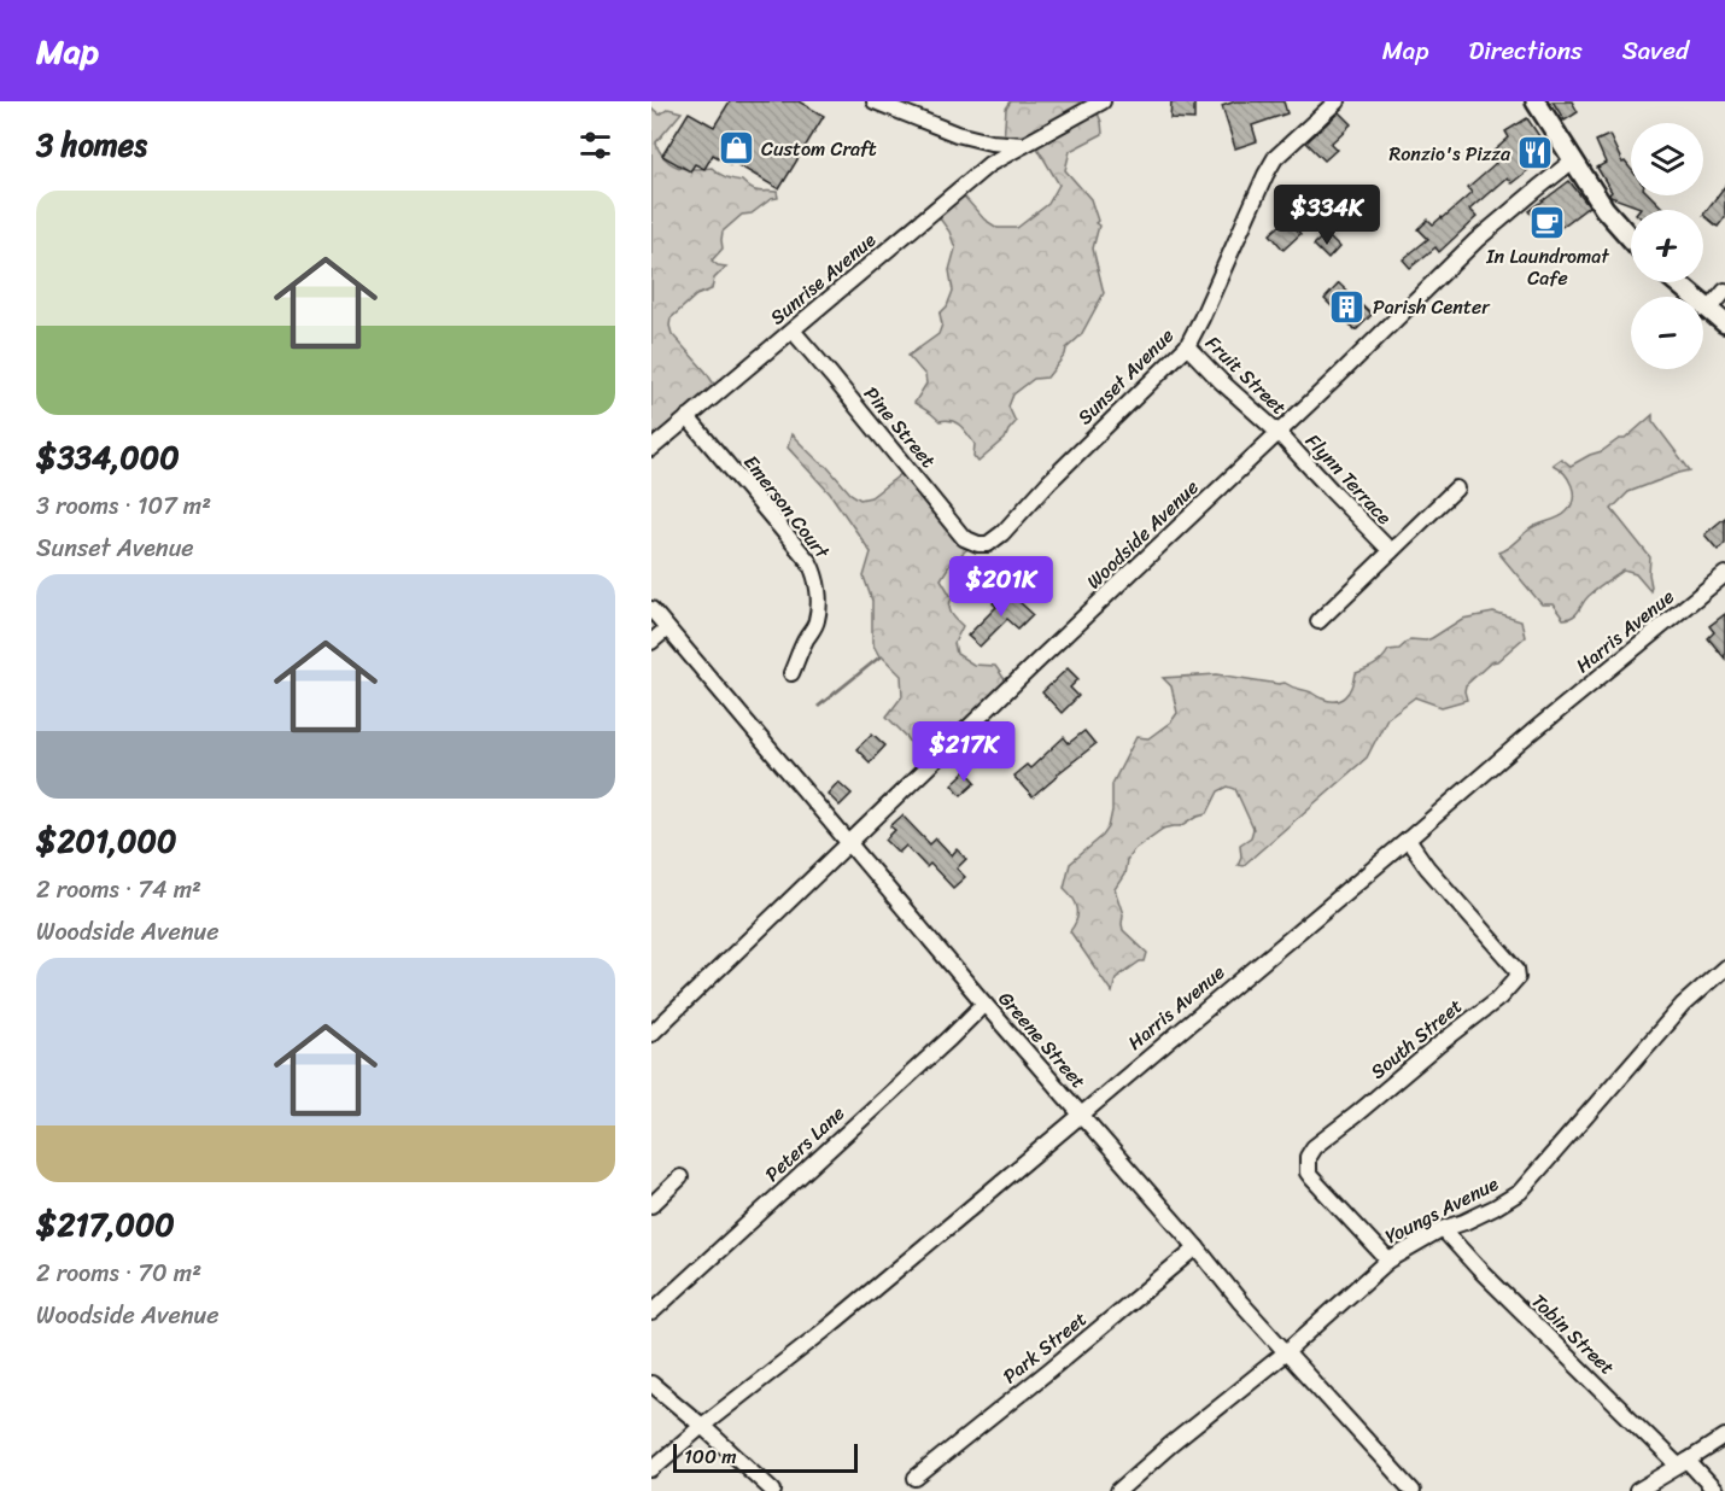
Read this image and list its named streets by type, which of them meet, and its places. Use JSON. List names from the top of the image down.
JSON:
{
  "streets": {
    "street": [
      "Sunrise Avenue",
      "Fruit Street",
      "Sunset Avenue",
      "Pine Street",
      "Flynn Terrace",
      "Emerson Court",
      "Woodside Avenue",
      "Harris Avenue",
      "South Street",
      "Greene Street",
      "Peters Lane",
      "Youngs Avenue",
      "Tobin Street",
      "Park Street"
    ]
  },
  "crossings": [
    ["Sunrise Avenue", "Pine Street"],
    ["Sunrise Avenue", "Emerson Court"],
    ["Fruit Street", "Sunset Avenue"],
    ["Fruit Street", "Flynn Terrace"],
    ["Fruit Street", "Woodside Avenue"],
    ["Sunset Avenue", "Pine Street"],
    ["Flynn Terrace", "Woodside Avenue"],
    ["Woodside Avenue", "Greene Street"],
    ["Harris Avenue", "South Street"],
    ["Harris Avenue", "Greene Street"],
    ["South Street", "Youngs Avenue"],
    ["Greene Street", "Peters Lane"],
    ["Greene Street", "Youngs Avenue"],
    ["Greene Street", "Park Street"],
    ["Youngs Avenue", "Tobin Street"]
  ],
  "places": {
    "shop": ["Custom Craft"],
    "restaurant": ["Ronzio's Pizza"],
    "cafe": ["In Laundromat Cafe"],
    "building": ["Parish Center"]
  },
  "scale_bar": "100 m",
  "page": {
    "header": "Map",
    "nav": ["Map", "Directions", "Saved"],
    "heading": "3 homes",
    "map_buttons": ["+", "−"],
    "price": ["$334K", "$201K", "$217K"],
    "list": [
      {
        "name": "$334,000",
        "note": "3 rooms · 107 m² · Sunset Avenue"
      },
      {
        "name": "$201,000",
        "note": "2 rooms · 74 m² · Woodside Avenue"
      },
      {
        "name": "$217,000",
        "note": "2 rooms · 70 m² · Woodside Avenue"
      }
    ],
    "scale": "100 m"
  }
}
